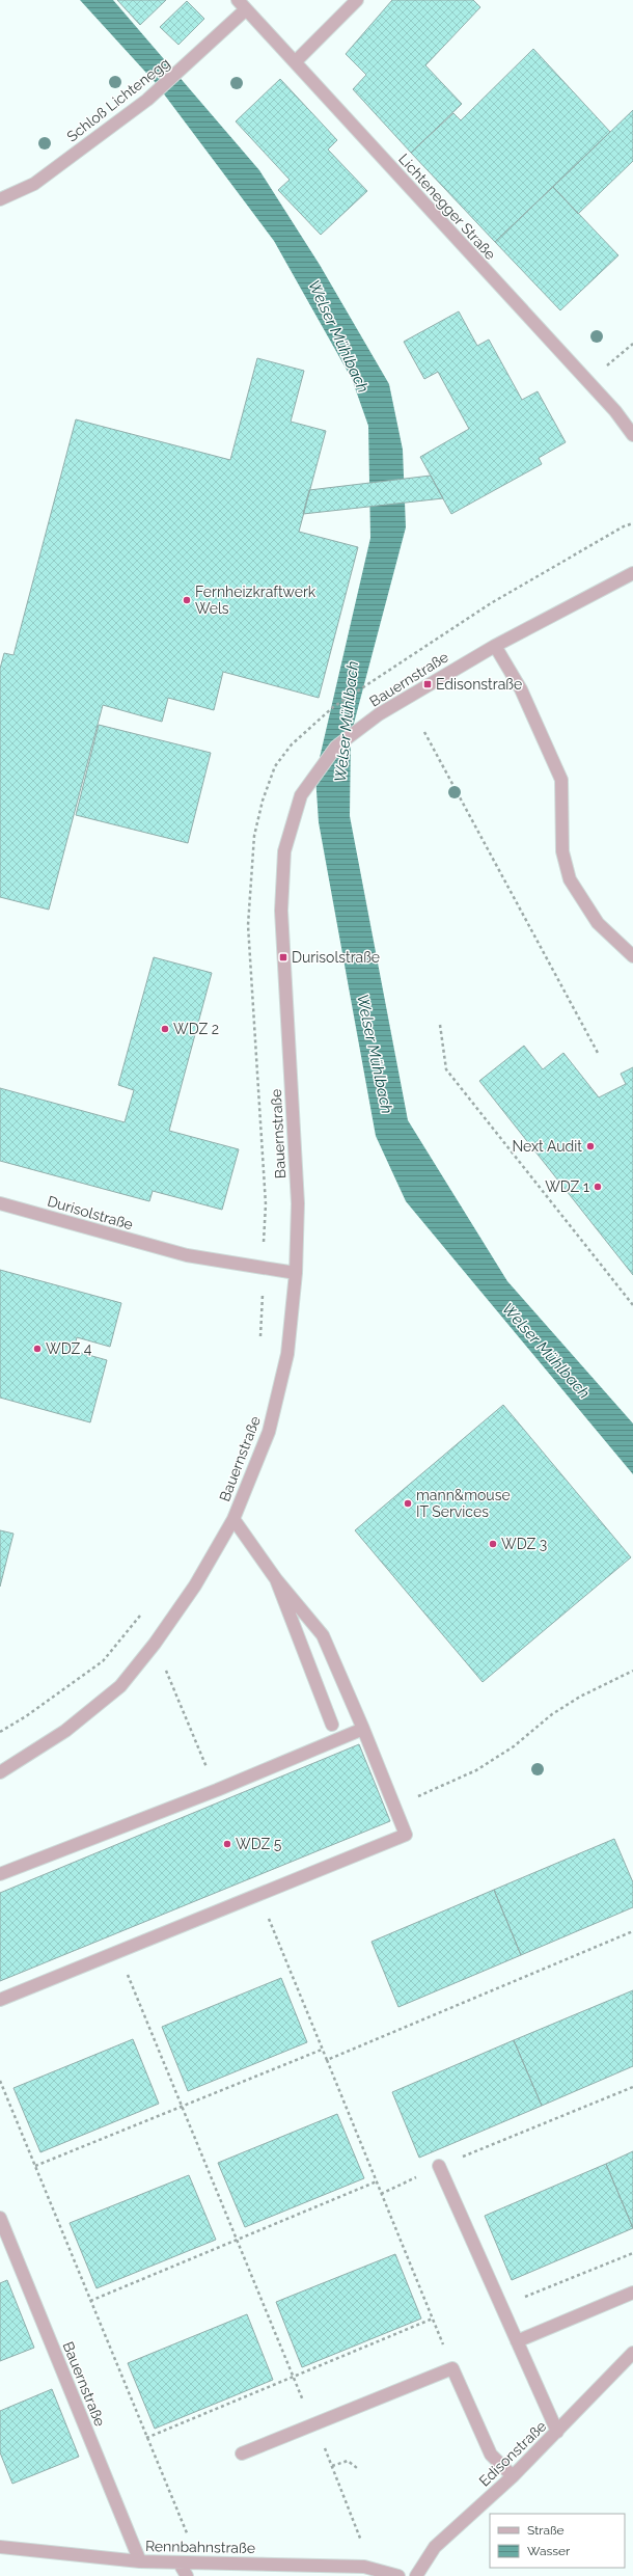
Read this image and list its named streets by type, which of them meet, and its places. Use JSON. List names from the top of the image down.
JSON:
{
  "streets": {
    "street": [
      "Schloß Lichtenegg",
      "Lichtenegger Straße",
      "Bauernstraße",
      "Durisolstraße",
      "Edisonstraße",
      "Rennbahnstraße"
    ]
  },
  "crossings": [
    ["Schloß Lichtenegg", "Lichtenegger Straße"],
    ["Bauernstraße", "Durisolstraße"],
    ["Bauernstraße", "Rennbahnstraße"]
  ],
  "water": ["Welser Mühlbach"],
  "places": {
    "other": [
      "Fernheizkraftwerk Wels",
      "WDZ 2",
      "Next Audit",
      "WDZ 1",
      "WDZ 4",
      "mann&mouse IT Services",
      "WDZ 3",
      "WDZ 5"
    ],
    "transit": ["Edisonstraße", "Durisolstraße"]
  },
  "legend": ["Straße", "Wasser"]
}
